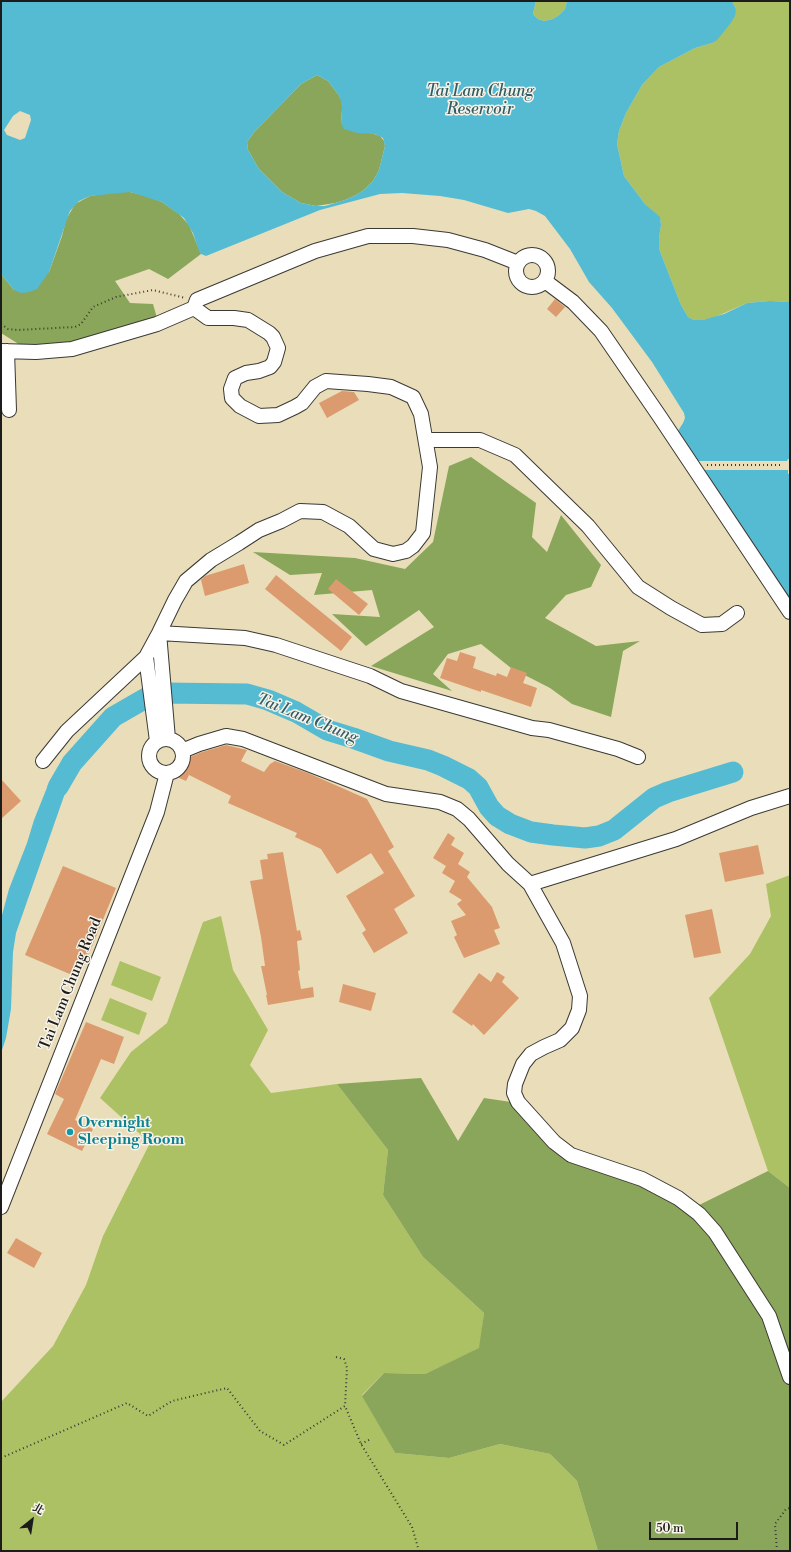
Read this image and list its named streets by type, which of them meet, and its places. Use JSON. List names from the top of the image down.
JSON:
{
  "streets": {
    "lane": ["Tai Lam Chung Road"]
  },
  "water": ["Tai Lam Chung Reservoir", "Tai Lam Chung"],
  "places": ["Overnight Sleeping Room"],
  "scale_bar": "50 m",
  "north": "top right"
}
